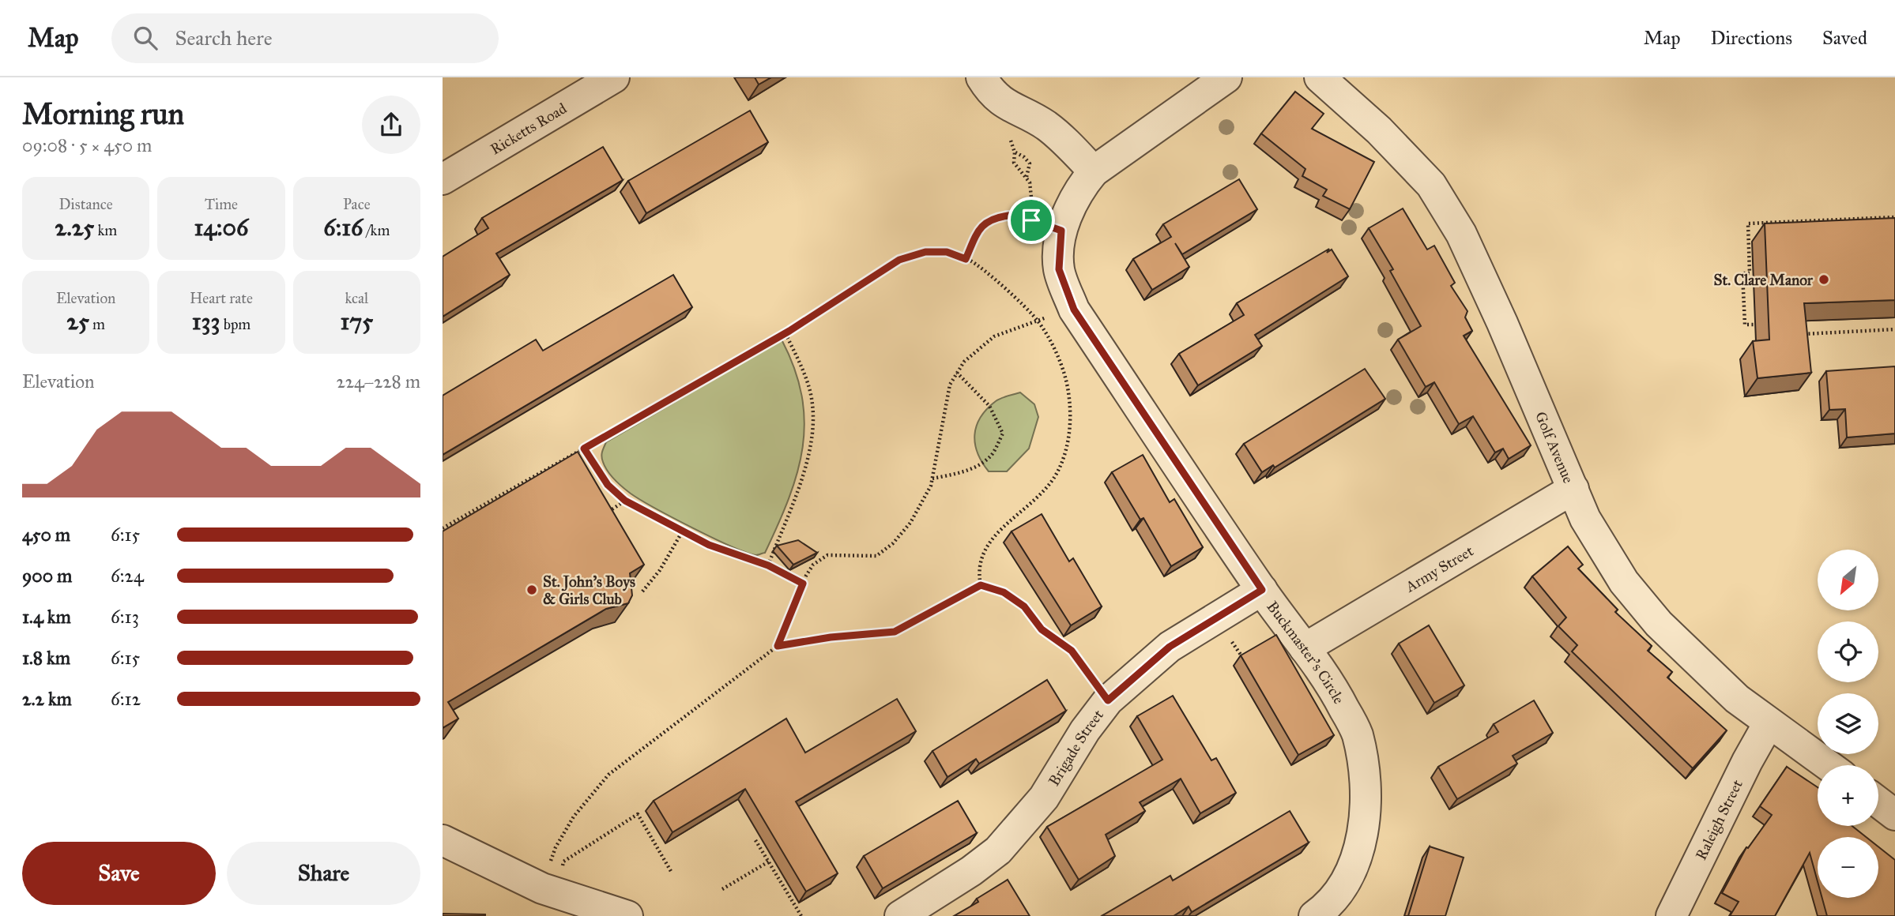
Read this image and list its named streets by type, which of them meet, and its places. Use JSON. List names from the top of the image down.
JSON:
{
  "streets": {
    "street": [
      "Ricketts Road",
      "Golf Avenue",
      "Army Street",
      "Buckmaster's Circle",
      "Brigade Street",
      "Raleigh Street"
    ]
  },
  "crossings": [
    ["Golf Avenue", "Army Street"],
    ["Golf Avenue", "Raleigh Street"],
    ["Army Street", "Buckmaster's Circle"],
    ["Buckmaster's Circle", "Brigade Street"]
  ],
  "places": ["St. Clare Manor", "St. John's Boys & Girls Club"],
  "north": "bottom left",
  "page": {
    "header": "Map",
    "search": "Search here",
    "nav": ["Map", "Directions", "Saved"],
    "heading": ["Morning run", "09:08 · 5 × 450 m"],
    "stats": [
      ["Distance", "2.25 km"],
      ["Time", "14:06"],
      ["Pace", "6:16 /km"],
      ["Elevation", "25 m"],
      ["Heart rate", "133 bpm"],
      ["kcal", "175"]
    ],
    "chart": ["Elevation", "224–228 m"],
    "list": [
      {
        "name": "450 m",
        "note": "6:15"
      },
      {
        "name": "900 m",
        "note": "6:24"
      },
      {
        "name": "1.4 km",
        "note": "6:13"
      },
      {
        "name": "1.8 km",
        "note": "6:15"
      },
      {
        "name": "2.2 km",
        "note": "6:12"
      }
    ],
    "map_buttons": ["+", "−"],
    "buttons": ["Save", "Share"]
  }
}
